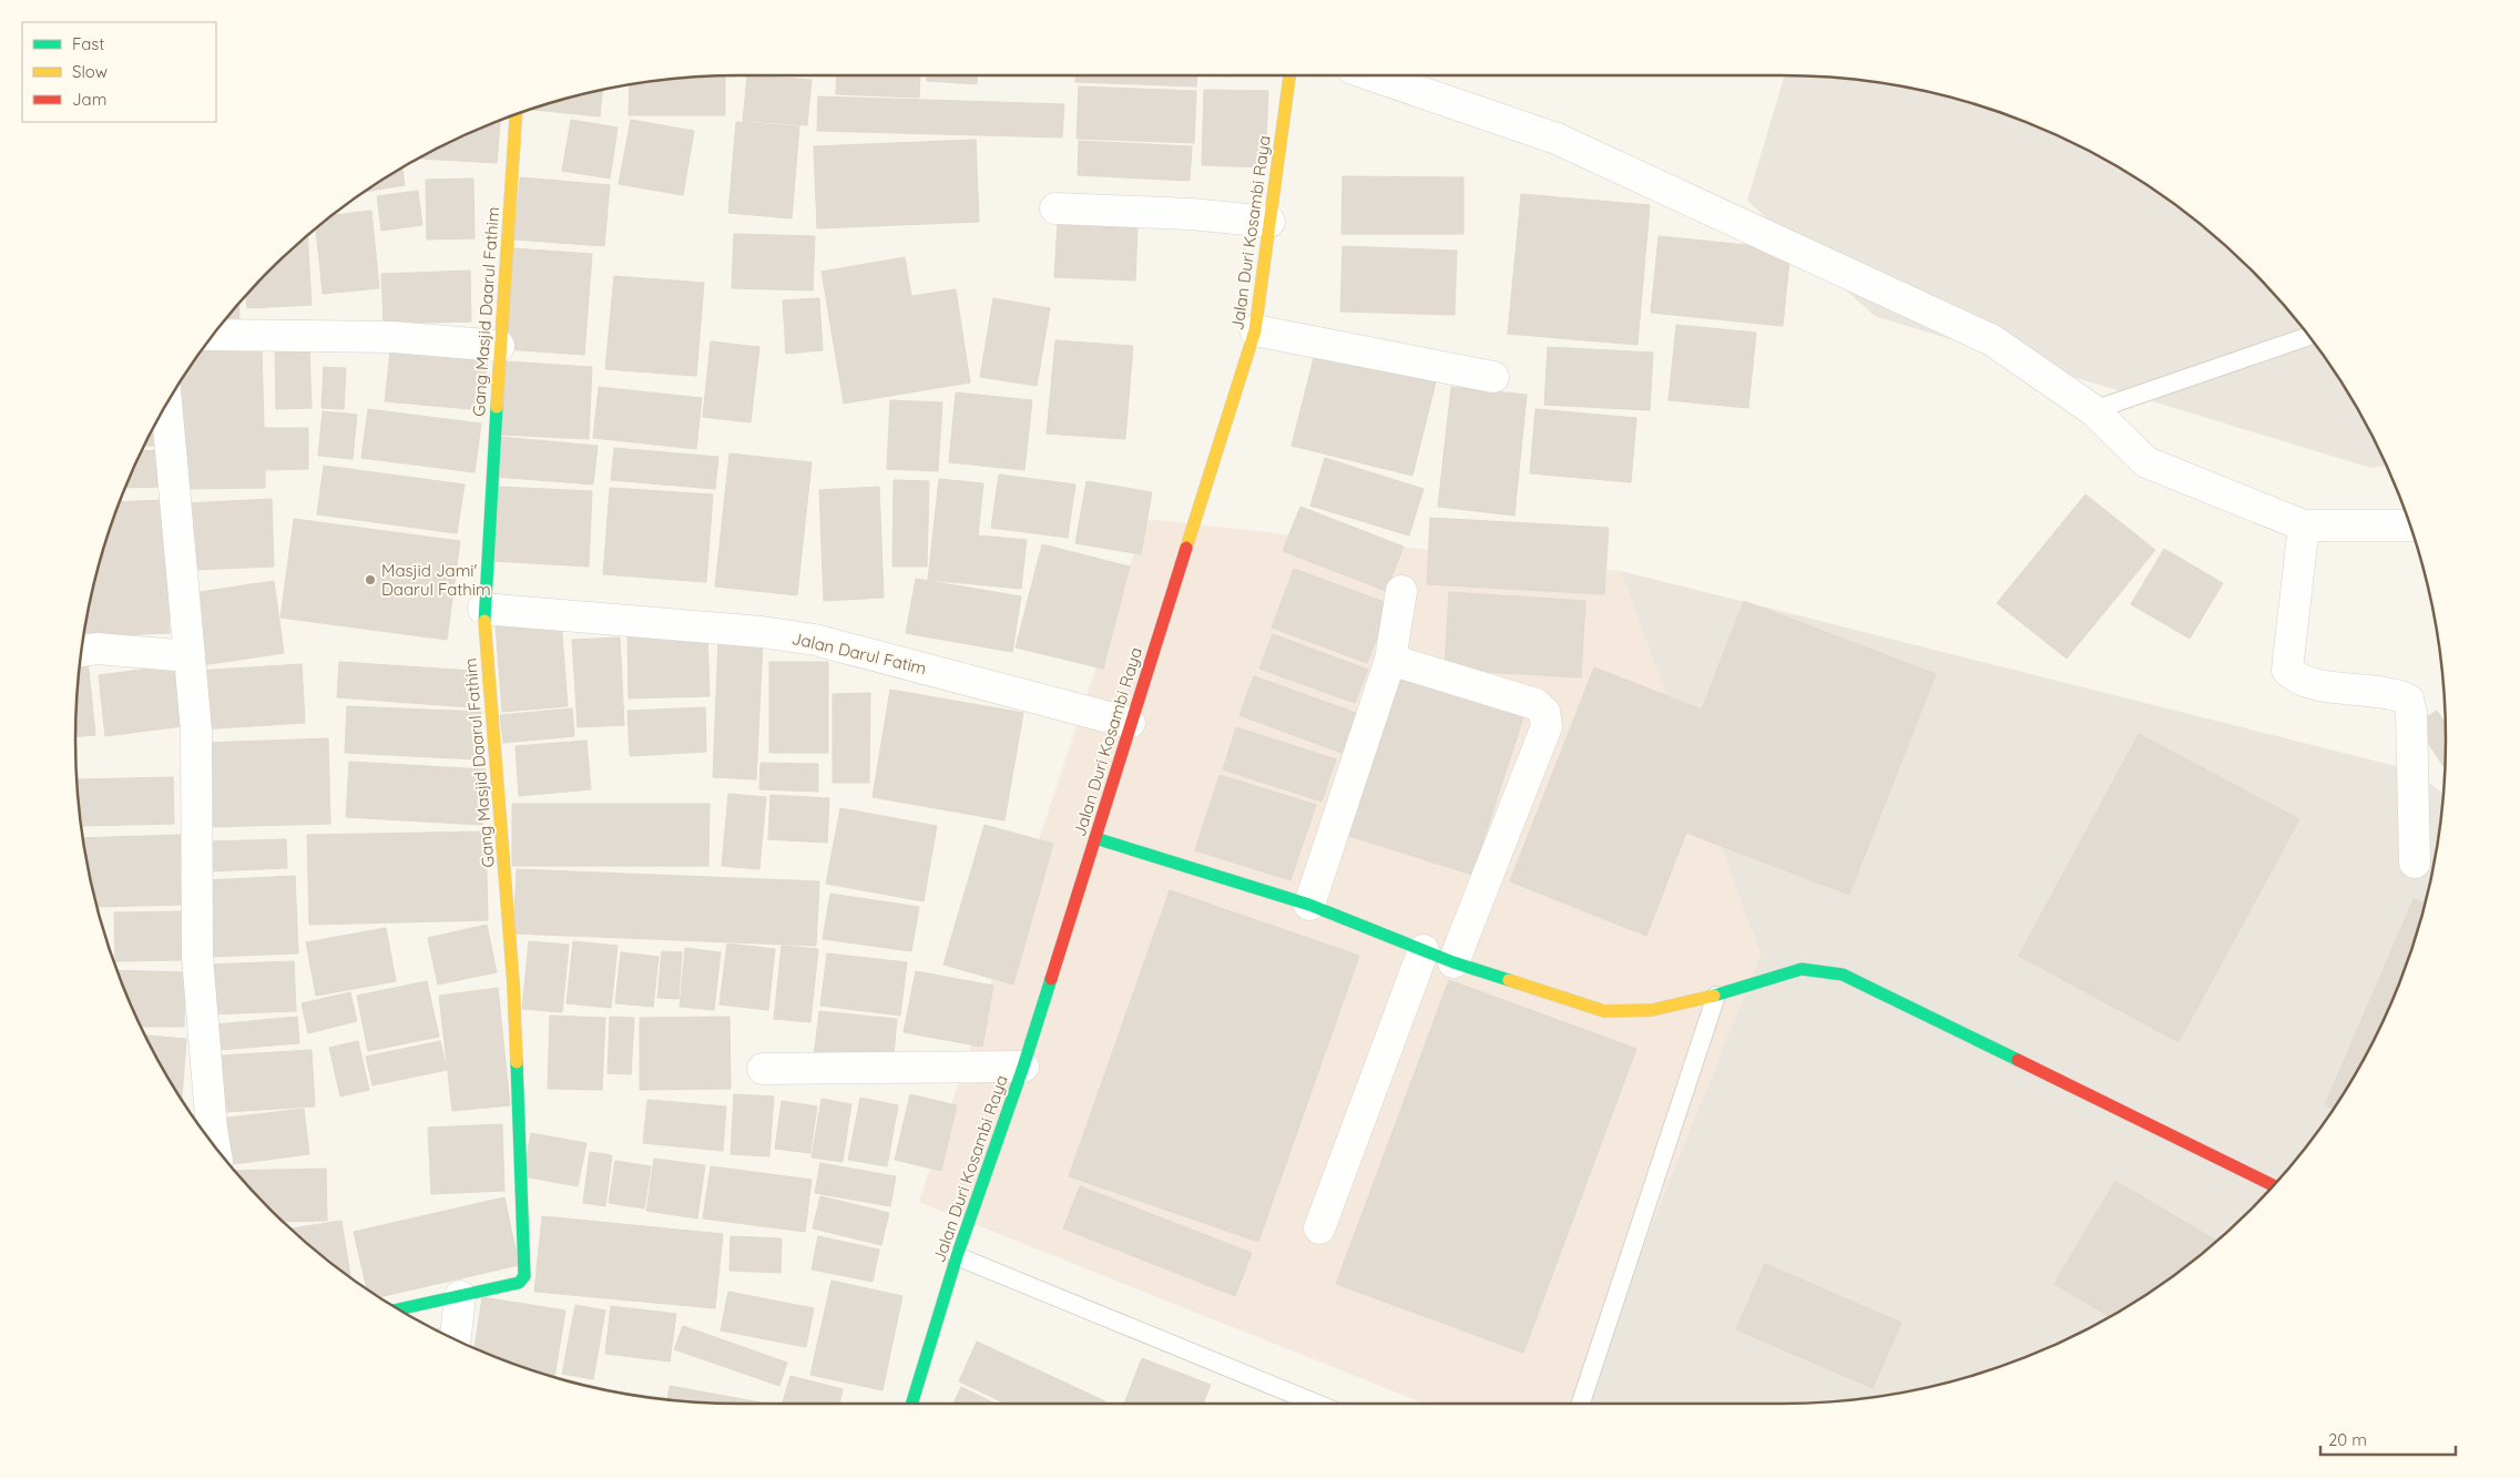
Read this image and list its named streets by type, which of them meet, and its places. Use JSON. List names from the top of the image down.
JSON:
{
  "streets": {
    "street": ["Jalan Duri Kosambi Raya", "Gang Masjid Daarul Fathim", "Jalan Darul Fatim"]
  },
  "crossings": [
    ["Jalan Duri Kosambi Raya", "Jalan Darul Fatim"],
    ["Gang Masjid Daarul Fathim", "Jalan Darul Fatim"]
  ],
  "places": ["Masjid Jami' Daarul Fathim"],
  "legend": ["Fast", "Slow", "Jam"],
  "scale_bar": "20 m"
}
